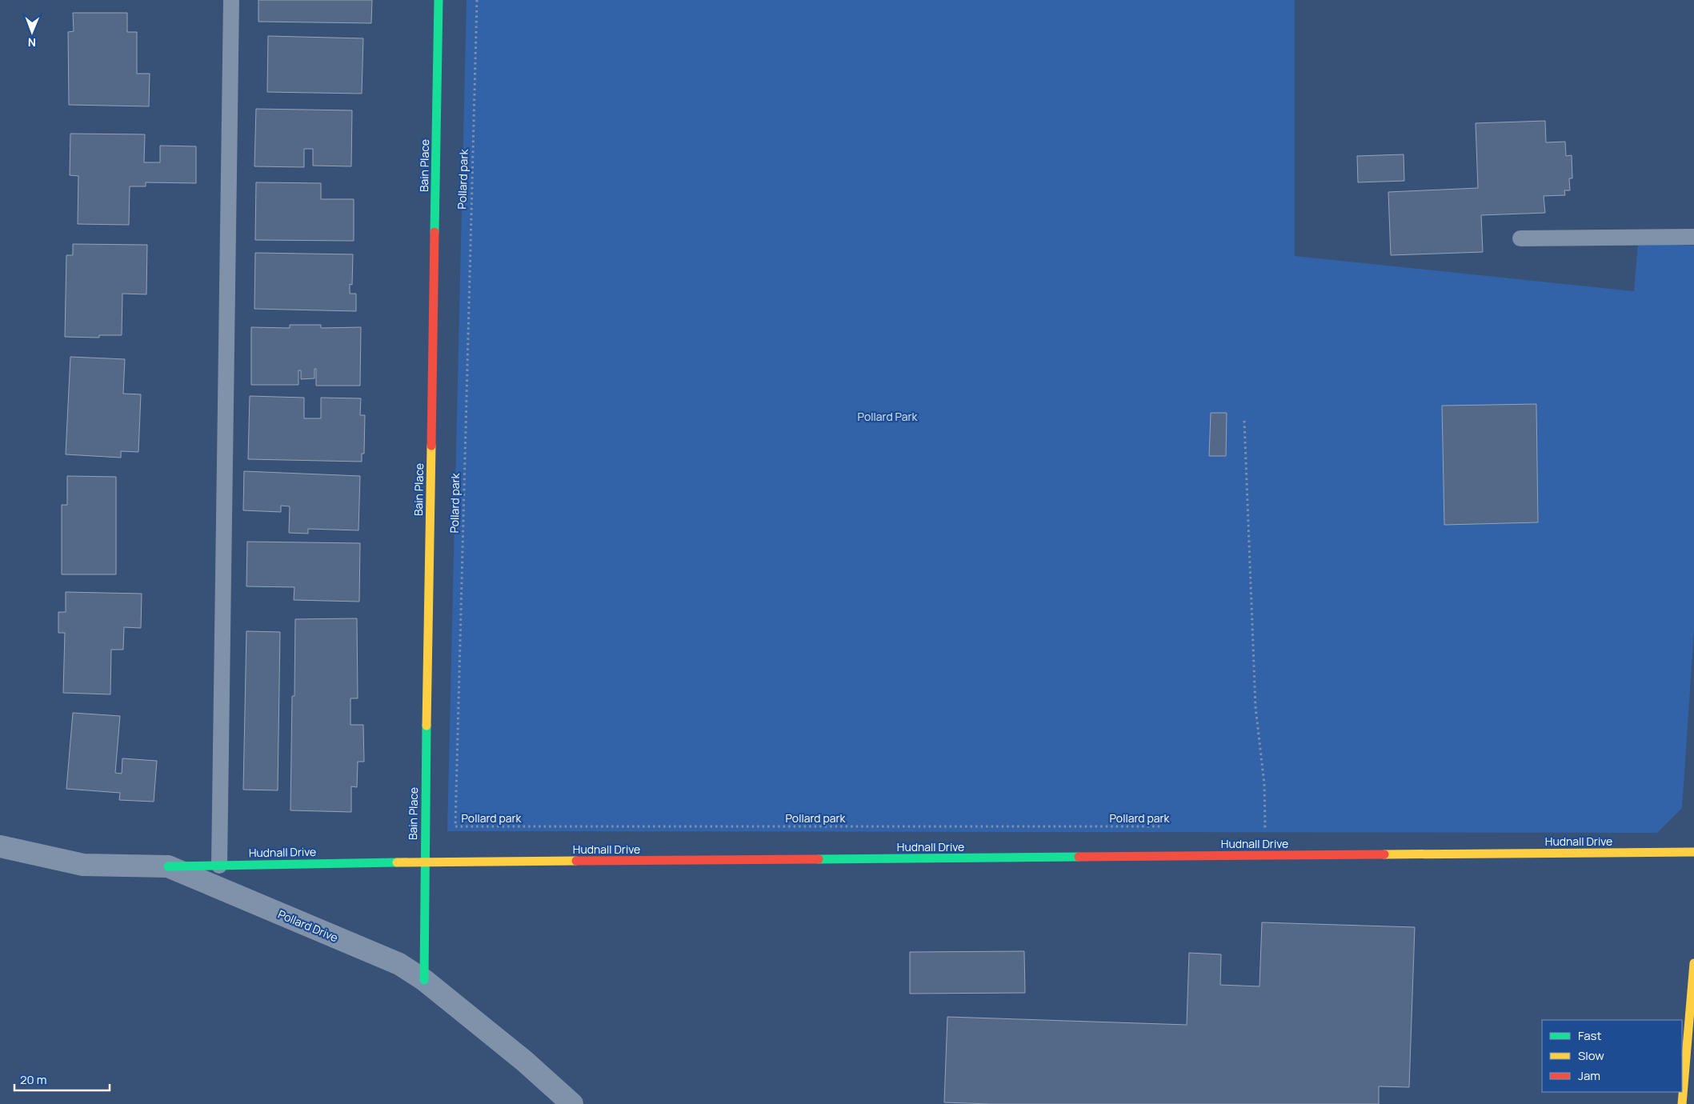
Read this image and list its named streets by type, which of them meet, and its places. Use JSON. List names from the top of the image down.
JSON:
{
  "streets": {
    "street": ["Bain Place", "Hudnall Drive", "Pollard Drive"],
    "path": ["Pollard park"]
  },
  "crossings": [
    ["Bain Place", "Hudnall Drive"],
    ["Bain Place", "Pollard Drive"],
    ["Hudnall Drive", "Pollard Drive"]
  ],
  "parks": ["Pollard Park"],
  "legend": ["Fast", "Slow", "Jam"],
  "scale_bar": "20 m",
  "north": "bottom"
}
